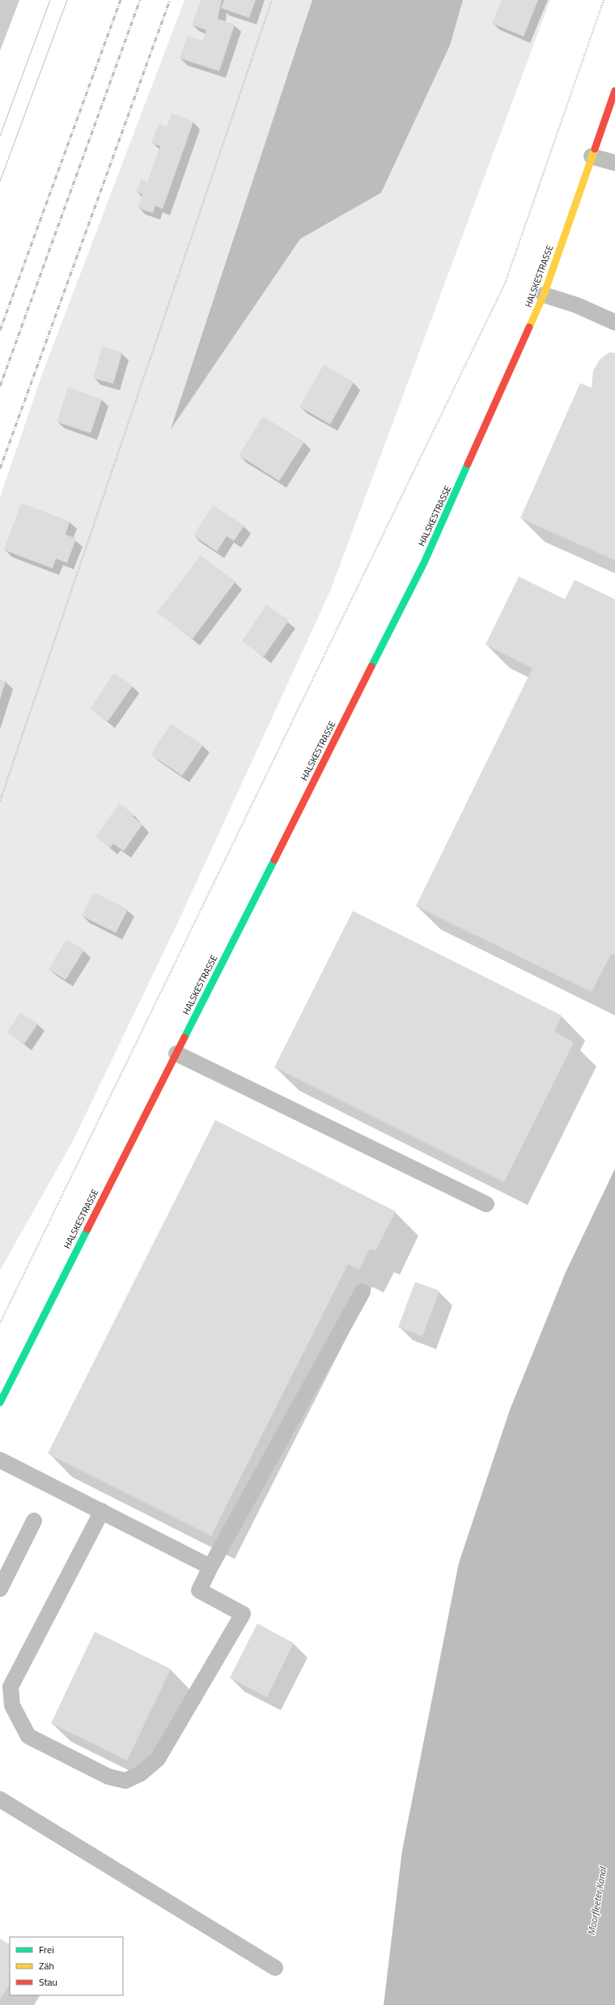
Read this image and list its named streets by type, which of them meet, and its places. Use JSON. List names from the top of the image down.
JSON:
{
  "streets": {
    "street": ["HALSKESTRASSE"]
  },
  "water": ["Moorfleeter Kanal"],
  "legend": ["Frei", "Zäh", "Stau"]
}
